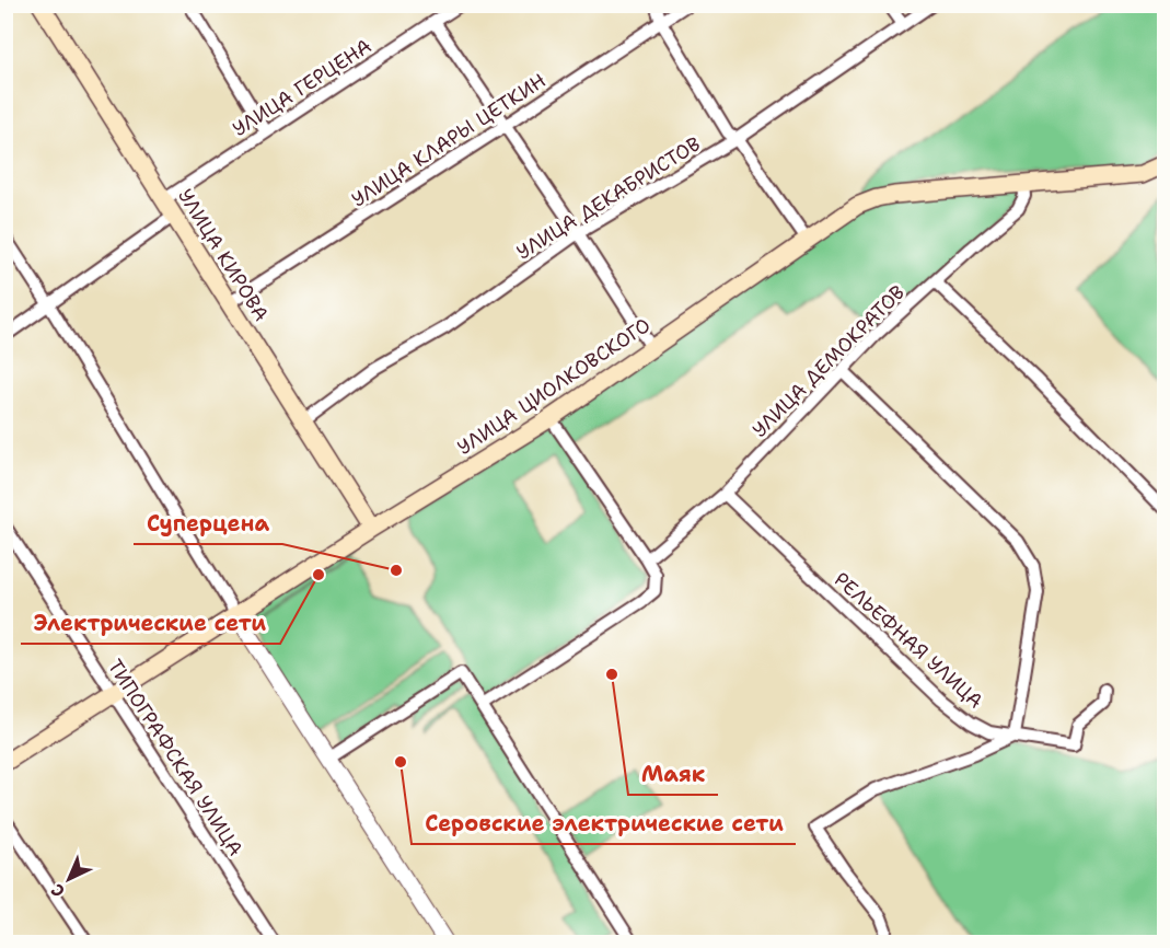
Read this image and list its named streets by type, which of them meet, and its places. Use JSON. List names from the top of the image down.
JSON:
{
  "streets": {
    "main road": ["УЛИЦА КИРОВА", "УЛИЦА ЦИОЛКОВСКОГО"],
    "street": [
      "УЛИЦА ГЕРЦЕНА",
      "УЛИЦА КЛАРЫ ЦЕТКИН",
      "УЛИЦА ДЕКАБРИСТОВ",
      "УЛИЦА ДЕМОКРАТОВ",
      "РЕЛЬЕФНАЯ УЛИЦА",
      "ТИПОГРАФСКАЯ УЛИЦА"
    ]
  },
  "crossings": [
    ["УЛИЦА ГЕРЦЕНА", "УЛИЦА КИРОВА"],
    ["УЛИЦА КЛАРЫ ЦЕТКИН", "УЛИЦА КИРОВА"],
    ["УЛИЦА ДЕКАБРИСТОВ", "УЛИЦА КИРОВА"],
    ["УЛИЦА КИРОВА", "УЛИЦА ЦИОЛКОВСКОГО"],
    ["УЛИЦА ДЕМОКРАТОВ", "УЛИЦА ЦИОЛКОВСКОГО"],
    ["УЛИЦА ДЕМОКРАТОВ", "РЕЛЬЕФНАЯ УЛИЦА"],
    ["УЛИЦА ЦИОЛКОВСКОГО", "ТИПОГРАФСКАЯ УЛИЦА"]
  ],
  "places": [
    "Суперцена",
    "Электрические сети",
    "Маяк",
    "Серовские электрические сети"
  ],
  "north": "bottom left"
}
